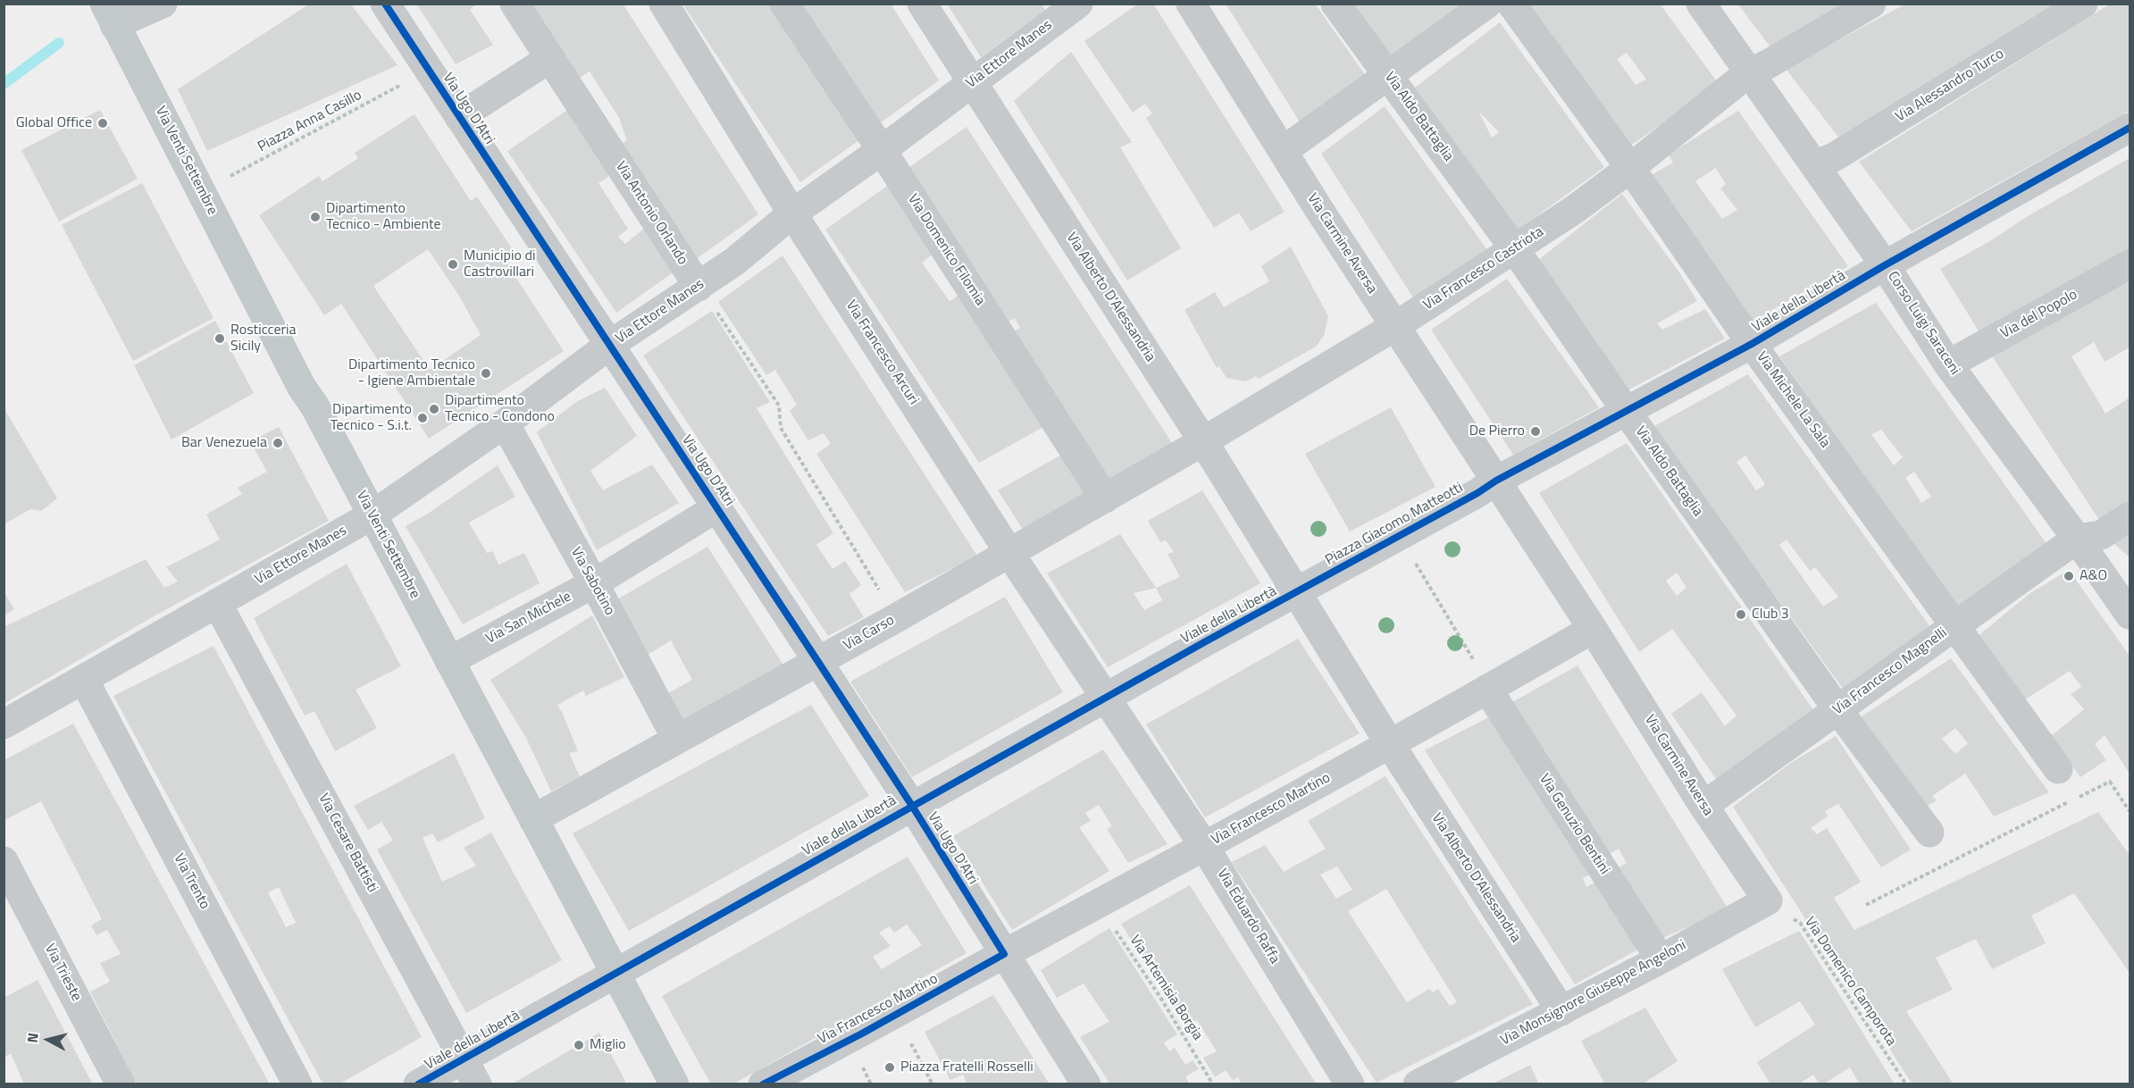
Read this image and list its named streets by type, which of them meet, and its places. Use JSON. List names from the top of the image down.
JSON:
{
  "streets": {
    "main road": ["Via Venti Settembre"],
    "street": [
      "Via Ettore Manes",
      "Via Alessandro Turco",
      "Via Ugo D'Atri",
      "Via Aldo Battaglia",
      "Via Antonio Orlando",
      "Via Carmine Aversa",
      "Via Domenico Filomia",
      "Via Francesco Castriota",
      "Via Alberto D'Alessandria",
      "Viale della Libertà",
      "Via del Popolo",
      "Corso Luigi Saraceni",
      "Via Francesco Arcuri",
      "Via Michele La Sala",
      "Piazza Giacomo Matteotti",
      "Via Sabotino",
      "Via San Michele",
      "Via Carso",
      "Via Francesco Magnelli",
      "Via Francesco Martino",
      "Via Genuzio Bentini",
      "Via Cesare Battisti",
      "Via Trento",
      "Via Eduardo Raffa",
      "Via Trieste",
      "Via Monsignore Giuseppe Angeloni"
    ],
    "path": ["Piazza Anna Casillo", "Via Domenico Camporota", "Via Artemisia Borgia"]
  },
  "crossings": [
    ["Via Ettore Manes", "Via Ugo D'Atri"],
    ["Via Ettore Manes", "Via Venti Settembre"],
    ["Via Ettore Manes", "Via Antonio Orlando"],
    ["Via Ettore Manes", "Via Domenico Filomia"],
    ["Via Ettore Manes", "Via Alberto D'Alessandria"],
    ["Via Ettore Manes", "Via Francesco Arcuri"],
    ["Via Ettore Manes", "Via Sabotino"],
    ["Via Ettore Manes", "Via Cesare Battisti"],
    ["Via Ettore Manes", "Via Trento"],
    ["Via Alessandro Turco", "Corso Luigi Saraceni"],
    ["Via Ugo D'Atri", "Piazza Anna Casillo"],
    ["Via Ugo D'Atri", "Viale della Libertà"],
    ["Via Ugo D'Atri", "Via San Michele"],
    ["Via Ugo D'Atri", "Via Carso"],
    ["Via Ugo D'Atri", "Via Francesco Martino"],
    ["Via Aldo Battaglia", "Via Francesco Castriota"],
    ["Via Aldo Battaglia", "Viale della Libertà"],
    ["Via Aldo Battaglia", "Via Francesco Magnelli"],
    ["Piazza Anna Casillo", "Via Venti Settembre"],
    ["Via Venti Settembre", "Viale della Libertà"],
    ["Via Venti Settembre", "Via San Michele"],
    ["Via Venti Settembre", "Via Carso"],
    ["Via Carmine Aversa", "Via Francesco Castriota"],
    ["Via Carmine Aversa", "Viale della Libertà"],
    ["Via Carmine Aversa", "Piazza Giacomo Matteotti"],
    ["Via Carmine Aversa", "Via Francesco Magnelli"],
    ["Via Carmine Aversa", "Via Domenico Camporota"],
    ["Via Carmine Aversa", "Via Monsignore Giuseppe Angeloni"],
    ["Via Domenico Filomia", "Via Carso"],
    ["Via Francesco Castriota", "Via Alberto D'Alessandria"],
    ["Via Francesco Castriota", "Corso Luigi Saraceni"],
    ["Via Francesco Castriota", "Via Michele La Sala"],
    ["Via Francesco Castriota", "Via Carso"],
    ["Via Alberto D'Alessandria", "Viale della Libertà"],
    ["Via Alberto D'Alessandria", "Via Carso"],
    ["Via Alberto D'Alessandria", "Via Francesco Martino"],
    ["Via Alberto D'Alessandria", "Via Monsignore Giuseppe Angeloni"],
    ["Viale della Libertà", "Corso Luigi Saraceni"],
    ["Viale della Libertà", "Via Francesco Arcuri"],
    ["Viale della Libertà", "Via Michele La Sala"],
    ["Viale della Libertà", "Piazza Giacomo Matteotti"],
    ["Viale della Libertà", "Via Cesare Battisti"],
    ["Viale della Libertà", "Via Eduardo Raffa"],
    ["Via del Popolo", "Corso Luigi Saraceni"],
    ["Corso Luigi Saraceni", "Via Francesco Magnelli"],
    ["Via Francesco Arcuri", "Via Carso"],
    ["Via Francesco Arcuri", "Via Eduardo Raffa"],
    ["Via Michele La Sala", "Via Francesco Magnelli"],
    ["Piazza Giacomo Matteotti", "Via Genuzio Bentini"],
    ["Via Sabotino", "Via San Michele"],
    ["Via Sabotino", "Via Carso"],
    ["Via Francesco Martino", "Via Eduardo Raffa"],
    ["Via Francesco Martino", "Via Artemisia Borgia"],
    ["Via Genuzio Bentini", "Via Monsignore Giuseppe Angeloni"],
    ["Via Domenico Camporota", "Via Monsignore Giuseppe Angeloni"]
  ],
  "places": [
    "Global Office",
    "Dipartimento Tecnico - Ambiente",
    "Municipio di Castrovillari",
    "Rosticceria Sicily",
    "Dipartimento Tecnico - Igiene Ambientale",
    "Dipartimento Tecnico - Condono",
    "Dipartimento Tecnico - S.i.t.",
    "De Pierro",
    "Bar Venezuela",
    "A&O",
    "Club 3",
    "Miglio",
    "Piazza Fratelli Rosselli"
  ],
  "north": "left"
}
